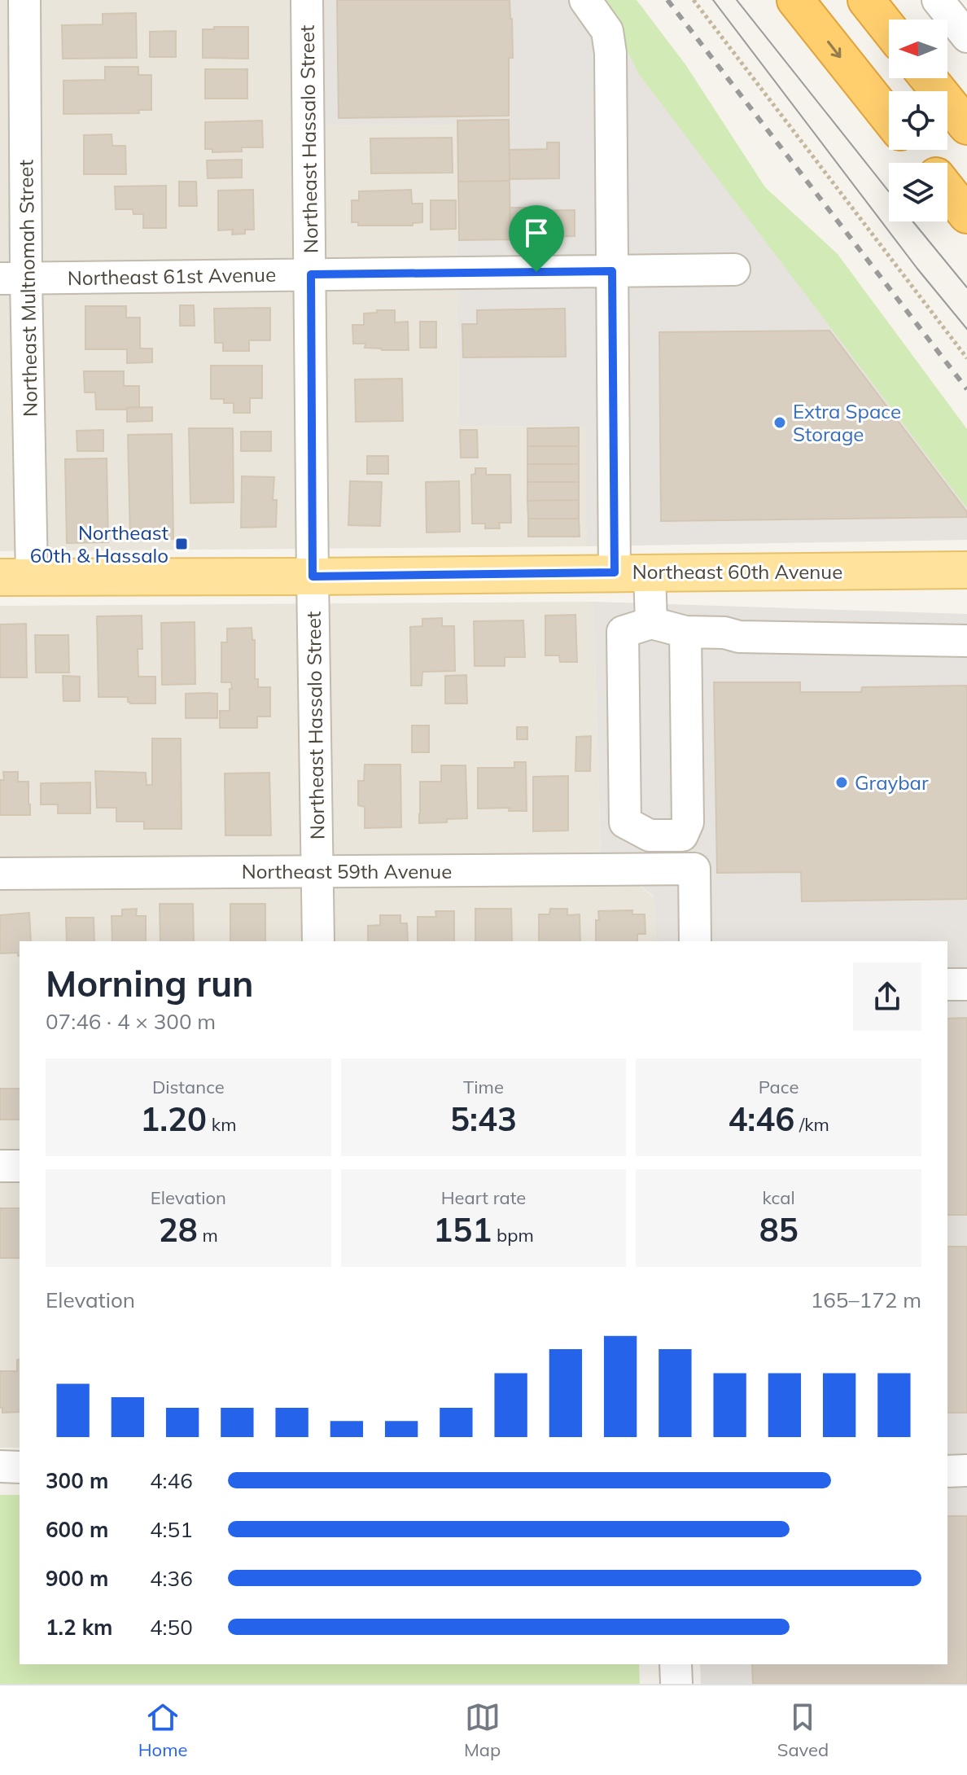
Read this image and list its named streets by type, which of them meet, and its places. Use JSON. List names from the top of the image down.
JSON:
{
  "streets": {
    "main road": ["Northeast 60th Avenue"],
    "street": [
      "Northeast Hassalo Street",
      "Northeast 61st Avenue",
      "Northeast Multnomah Street",
      "Northeast 59th Avenue"
    ]
  },
  "crossings": [
    ["Northeast Hassalo Street", "Northeast 61st Avenue"],
    ["Northeast Hassalo Street", "Northeast 60th Avenue"],
    ["Northeast Hassalo Street", "Northeast 59th Avenue"],
    ["Northeast 61st Avenue", "Northeast Multnomah Street"],
    ["Northeast Multnomah Street", "Northeast 60th Avenue"]
  ],
  "places": {
    "other": ["Extra Space Storage", "Graybar"],
    "transit": ["Northeast 60th & Hassalo"]
  },
  "north": "left",
  "page": {
    "heading": ["Morning run", "07:46 · 4 × 300 m"],
    "stats": [
      ["Distance", "1.20 km"],
      ["Time", "5:43"],
      ["Pace", "4:46 /km"],
      ["Elevation", "28 m"],
      ["Heart rate", "151 bpm"],
      ["kcal", "85"]
    ],
    "chart": ["Elevation", "165–172 m"],
    "list": [
      {
        "name": "300 m",
        "note": "4:46"
      },
      {
        "name": "600 m",
        "note": "4:51"
      },
      {
        "name": "900 m",
        "note": "4:36"
      },
      {
        "name": "1.2 km",
        "note": "4:50"
      }
    ],
    "tabs": ["Home", "Map", "Saved"]
  }
}
